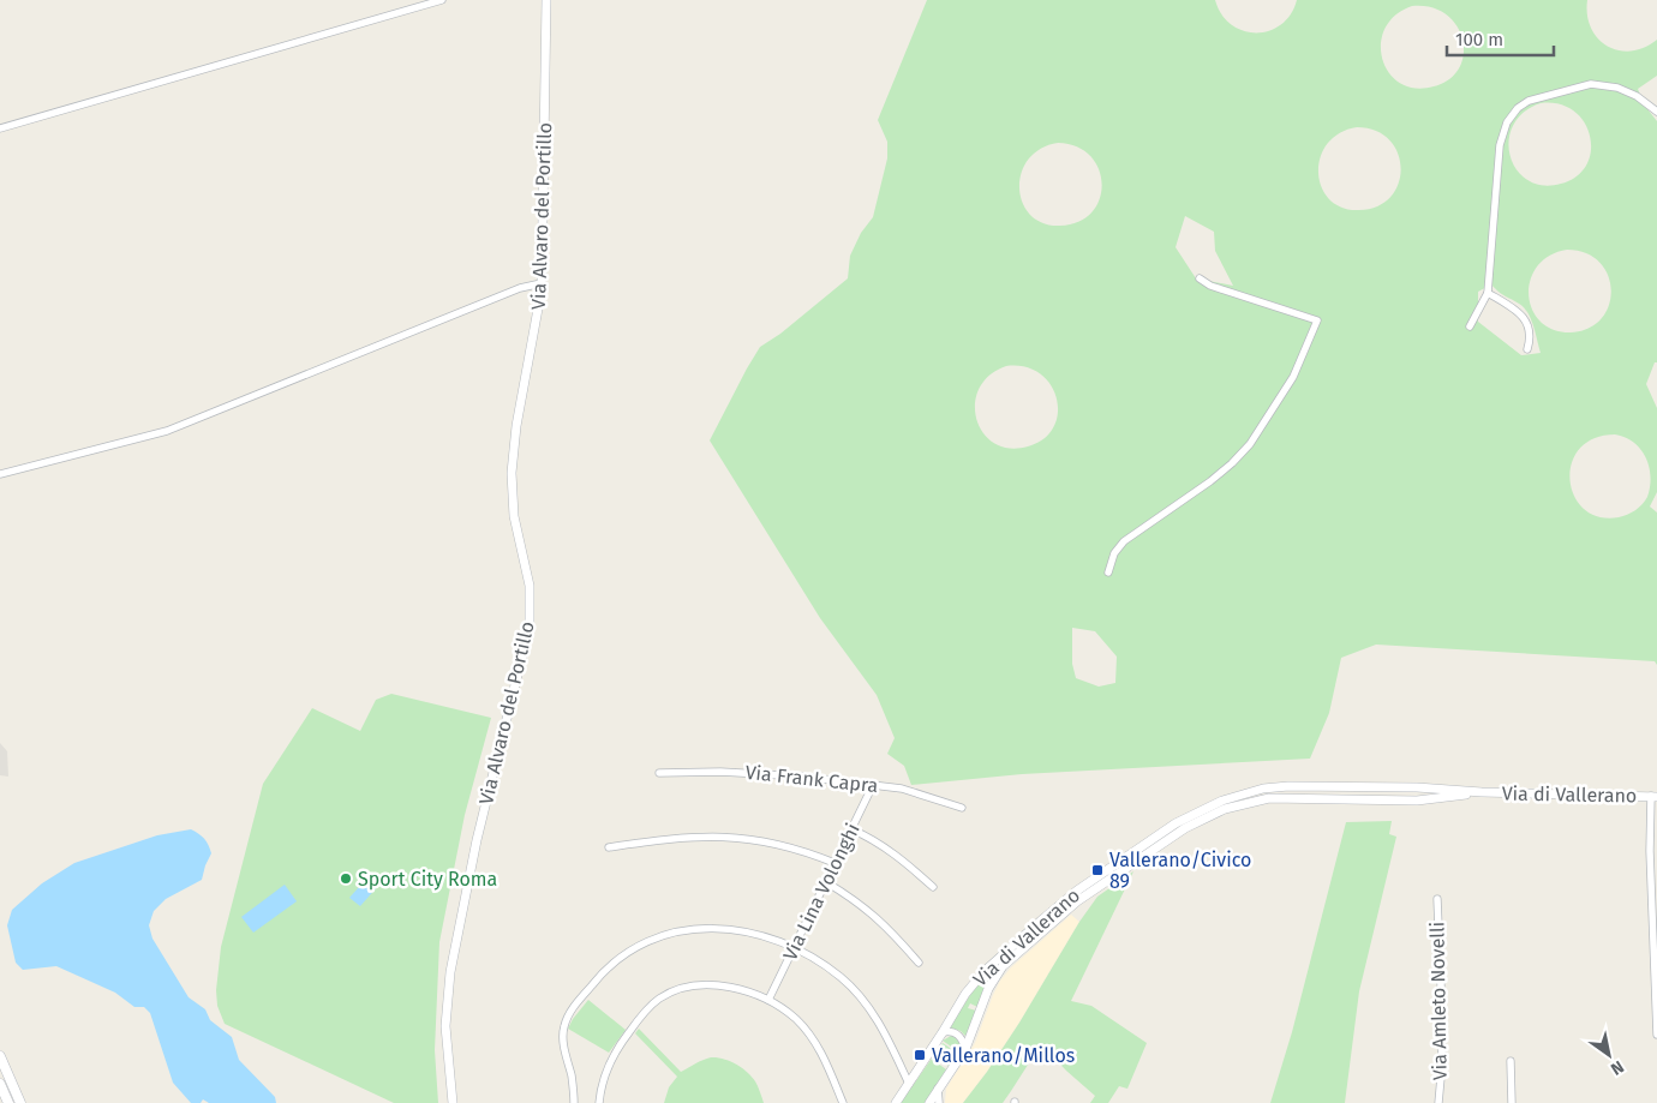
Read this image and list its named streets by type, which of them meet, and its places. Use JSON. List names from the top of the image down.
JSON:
{
  "streets": {
    "street": [
      "Via Alvaro del Portillo",
      "Via Frank Capra",
      "Via di Vallerano",
      "Via Lina Volonghi",
      "Via Amleto Novelli"
    ]
  },
  "crossings": [
    ["Via Frank Capra", "Via Lina Volonghi"]
  ],
  "places": {
    "transit": ["Vallerano/Civico 89", "Vallerano/Millos"],
    "other": ["Sport City Roma"]
  },
  "scale_bar": "100 m",
  "north": "bottom right"
}
